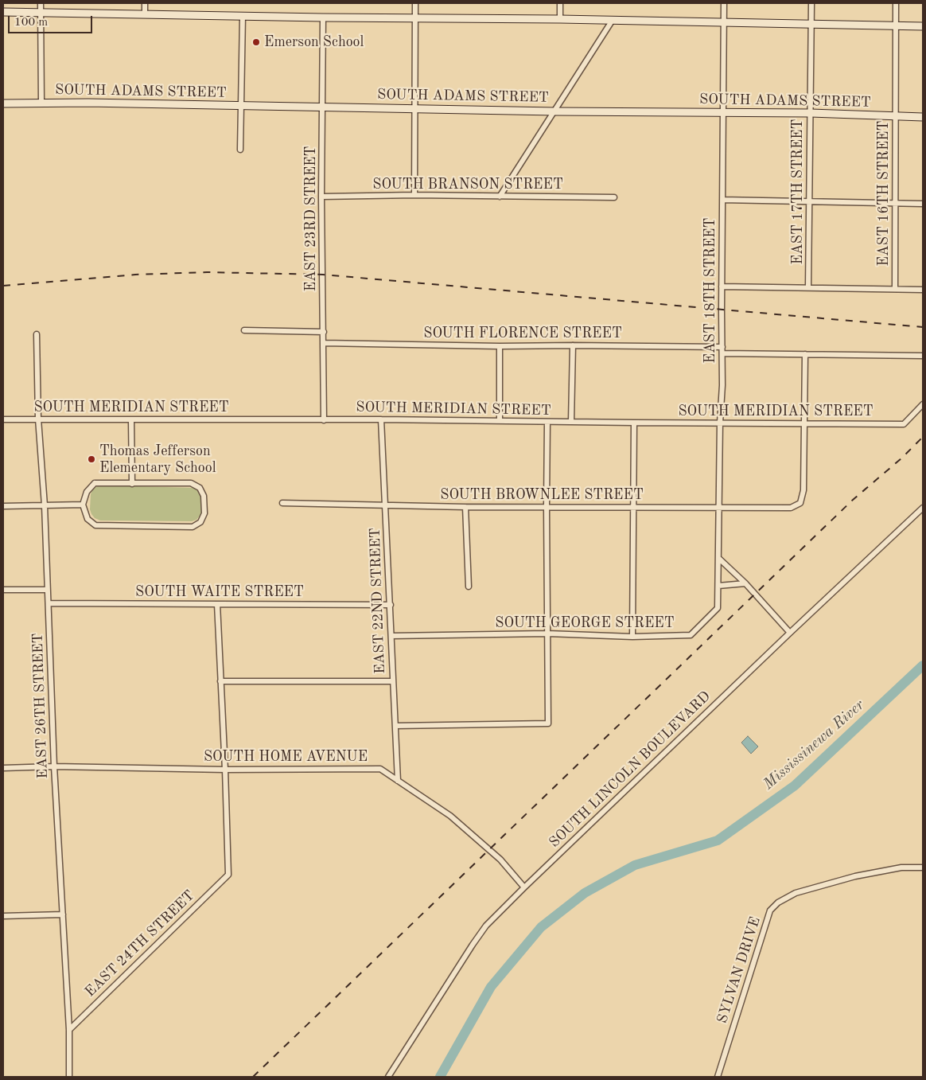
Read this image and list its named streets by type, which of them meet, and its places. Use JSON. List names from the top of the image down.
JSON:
{
  "streets": {
    "main road": ["SOUTH ADAMS STREET"],
    "street": [
      "SOUTH BRANSON STREET",
      "EAST 17TH STREET",
      "EAST 16TH STREET",
      "EAST 23RD STREET",
      "EAST 18TH STREET",
      "SOUTH FLORENCE STREET",
      "SOUTH MERIDIAN STREET",
      "SOUTH BROWNLEE STREET",
      "SOUTH WAITE STREET",
      "EAST 22ND STREET",
      "SOUTH GEORGE STREET",
      "EAST 26TH STREET",
      "SOUTH HOME AVENUE",
      "SOUTH LINCOLN BOULEVARD",
      "EAST 24TH STREET",
      "SYLVAN DRIVE"
    ]
  },
  "crossings": [
    ["SOUTH ADAMS STREET", "EAST 17TH STREET"],
    ["SOUTH ADAMS STREET", "EAST 16TH STREET"],
    ["SOUTH ADAMS STREET", "EAST 23RD STREET"],
    ["SOUTH ADAMS STREET", "EAST 18TH STREET"],
    ["SOUTH BRANSON STREET", "EAST 23RD STREET"],
    ["EAST 23RD STREET", "SOUTH FLORENCE STREET"],
    ["EAST 23RD STREET", "SOUTH MERIDIAN STREET"],
    ["EAST 18TH STREET", "SOUTH FLORENCE STREET"],
    ["EAST 18TH STREET", "SOUTH MERIDIAN STREET"],
    ["EAST 18TH STREET", "SOUTH BROWNLEE STREET"],
    ["EAST 18TH STREET", "SOUTH GEORGE STREET"],
    ["SOUTH MERIDIAN STREET", "SOUTH BROWNLEE STREET"],
    ["SOUTH MERIDIAN STREET", "EAST 22ND STREET"],
    ["SOUTH MERIDIAN STREET", "EAST 26TH STREET"],
    ["SOUTH BROWNLEE STREET", "EAST 22ND STREET"],
    ["SOUTH WAITE STREET", "EAST 22ND STREET"],
    ["SOUTH WAITE STREET", "EAST 26TH STREET"],
    ["EAST 22ND STREET", "SOUTH GEORGE STREET"],
    ["EAST 22ND STREET", "SOUTH HOME AVENUE"],
    ["EAST 26TH STREET", "SOUTH HOME AVENUE"],
    ["EAST 26TH STREET", "EAST 24TH STREET"],
    ["SOUTH HOME AVENUE", "SOUTH LINCOLN BOULEVARD"],
    ["SOUTH HOME AVENUE", "EAST 24TH STREET"]
  ],
  "water": ["Mississinewa River"],
  "places": ["Emerson School", "Thomas Jefferson Elementary School"],
  "scale_bar": "100 m"
}
